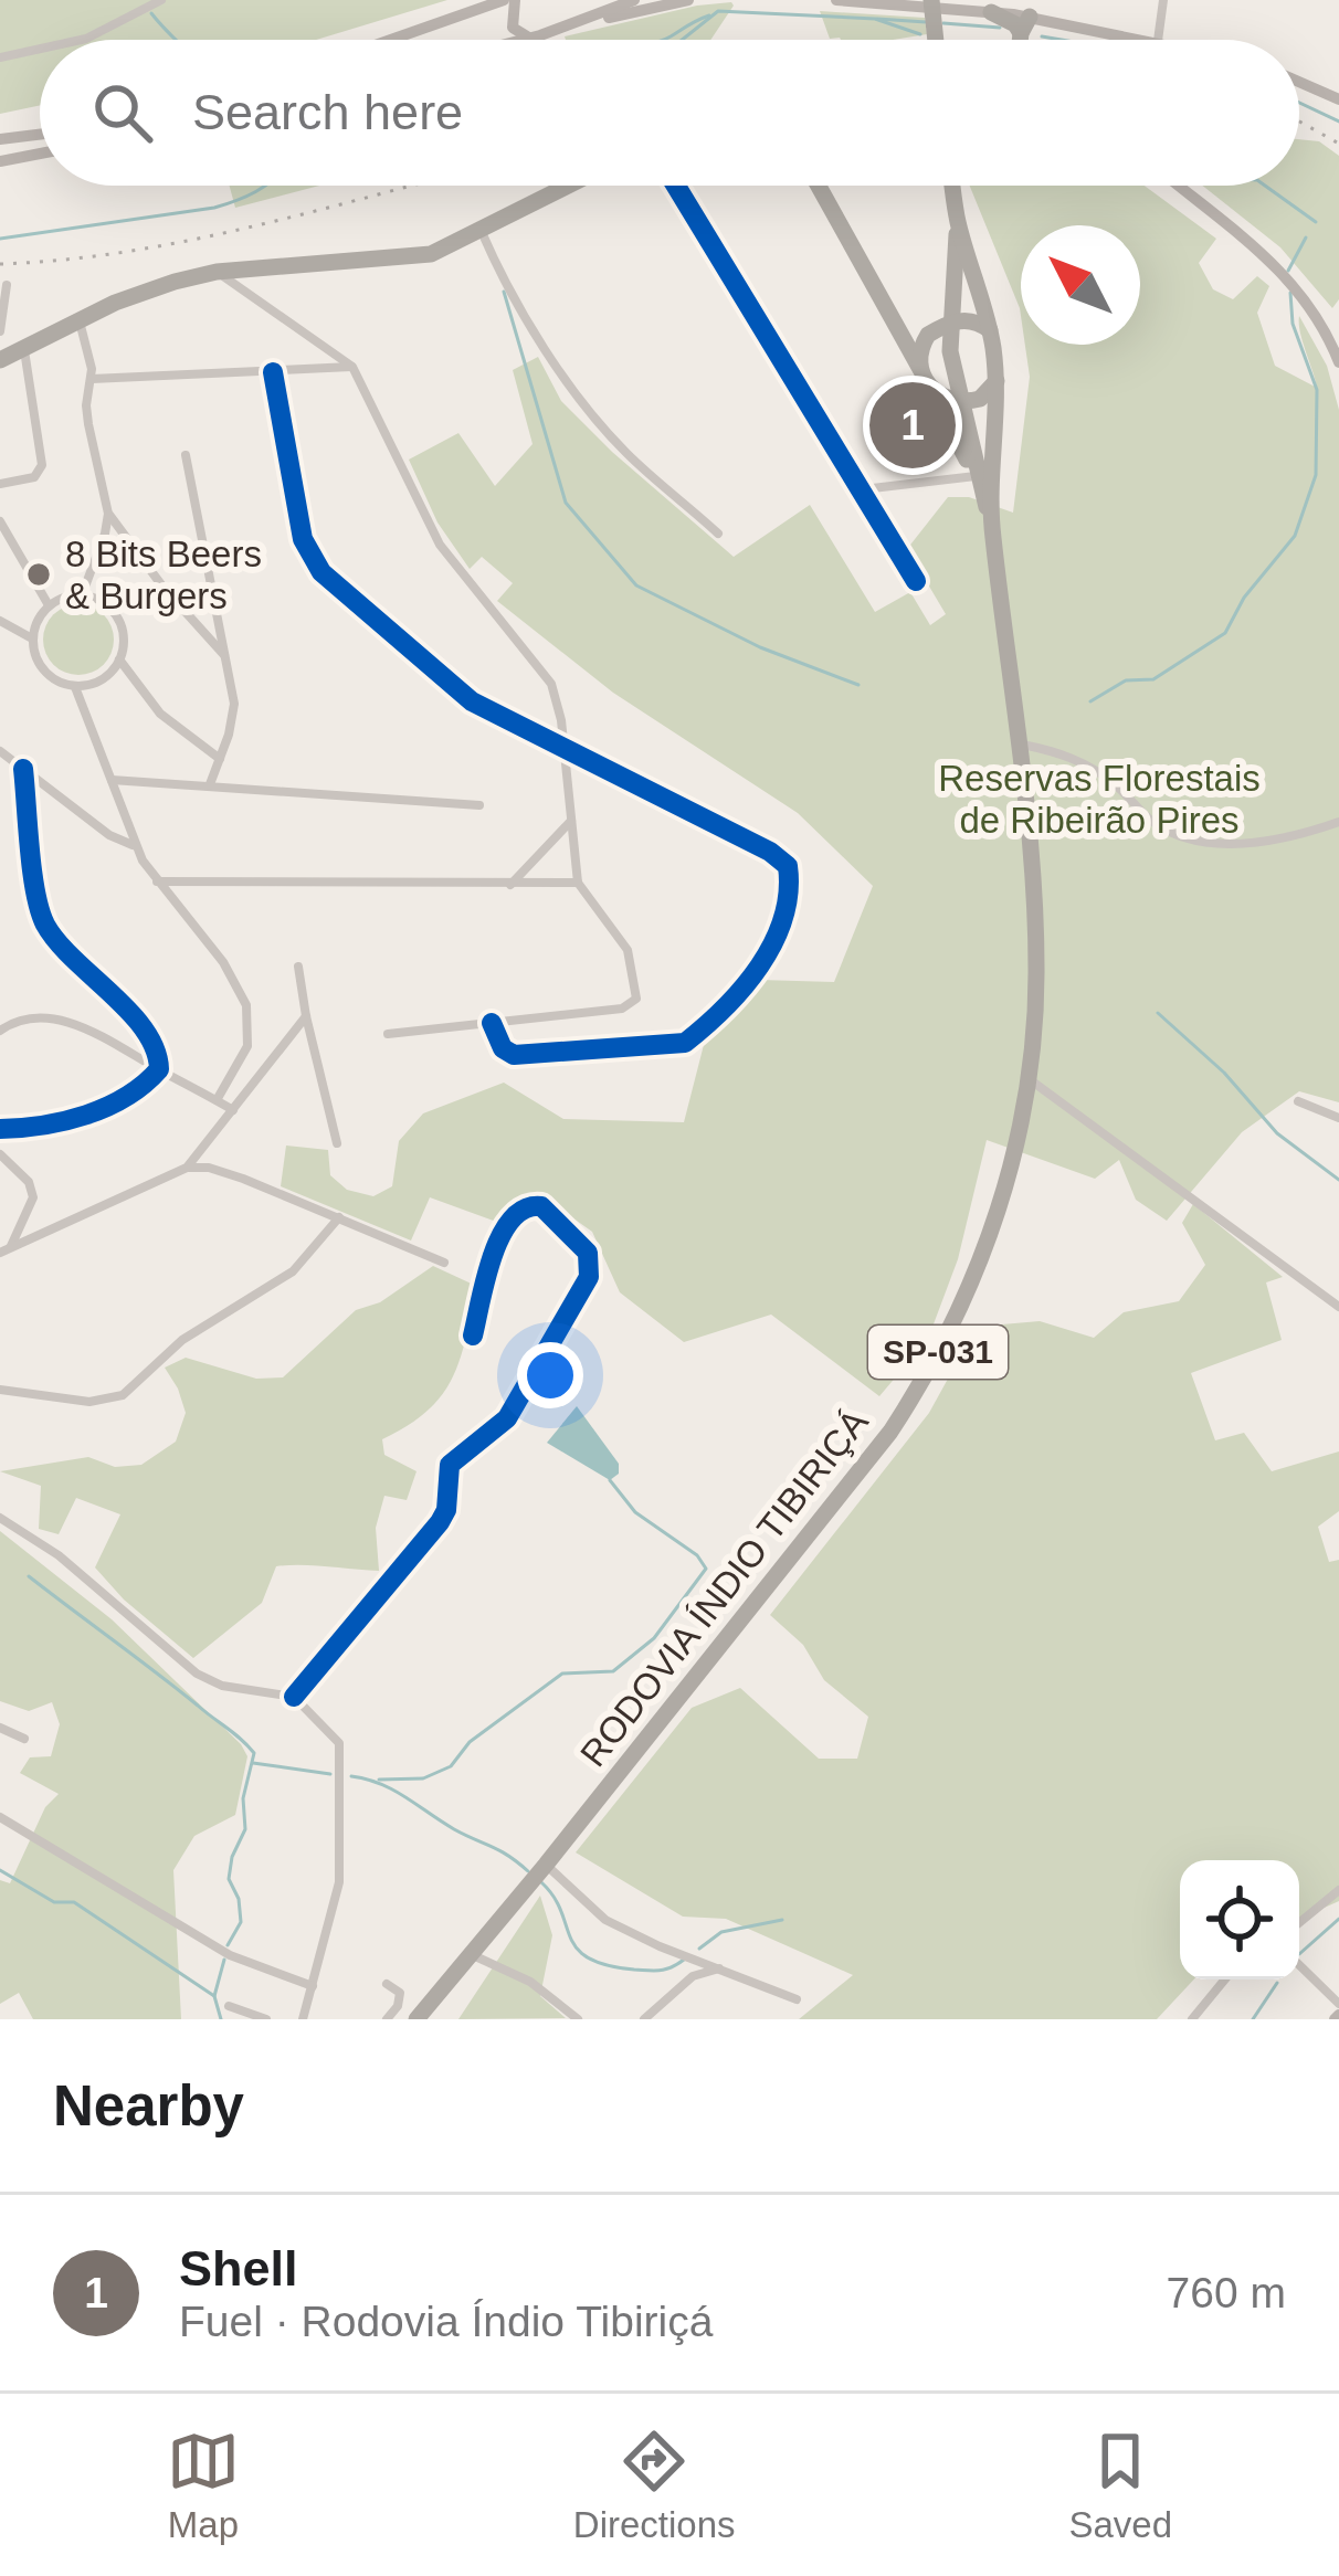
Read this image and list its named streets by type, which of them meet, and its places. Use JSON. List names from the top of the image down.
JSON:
{
  "streets": {
    "highway": ["SP-031", "RODOVIA ÍNDIO TIBIRIÇÁ"]
  },
  "parks": ["Reservas Florestais de Ribeirão Pires"],
  "places": ["8 Bits Beers & Burgers"],
  "north": "top left",
  "page": {
    "search": "Search here",
    "pins": "1",
    "heading": "Nearby",
    "list": [
      {
        "mark": "1",
        "name": "Shell",
        "note": "Fuel · Rodovia Índio Tibiriçá",
        "value": "760 m"
      }
    ],
    "nav": ["Map", "Directions", "Saved"]
  }
}
